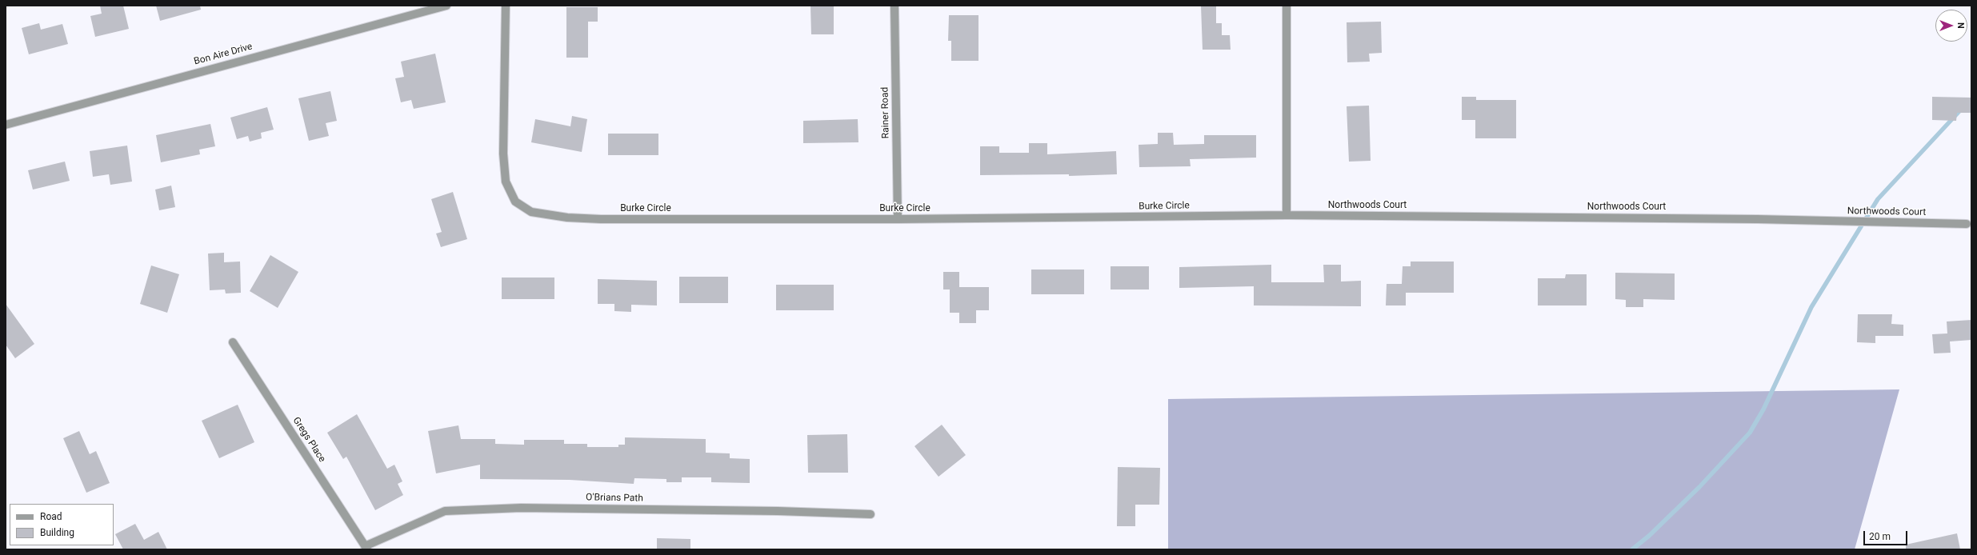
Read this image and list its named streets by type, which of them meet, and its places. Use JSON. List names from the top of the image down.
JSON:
{
  "streets": {
    "street": [
      "Bon Aire Drive",
      "Rainer Road",
      "Northwoods Court",
      "Burke Circle",
      "Gregs Place",
      "O'Brians Path"
    ]
  },
  "crossings": [
    ["Rainer Road", "Burke Circle"],
    ["Northwoods Court", "Burke Circle"],
    ["Gregs Place", "O'Brians Path"]
  ],
  "legend": ["Road", "Building"],
  "scale_bar": "20 m",
  "north": "right"
}
